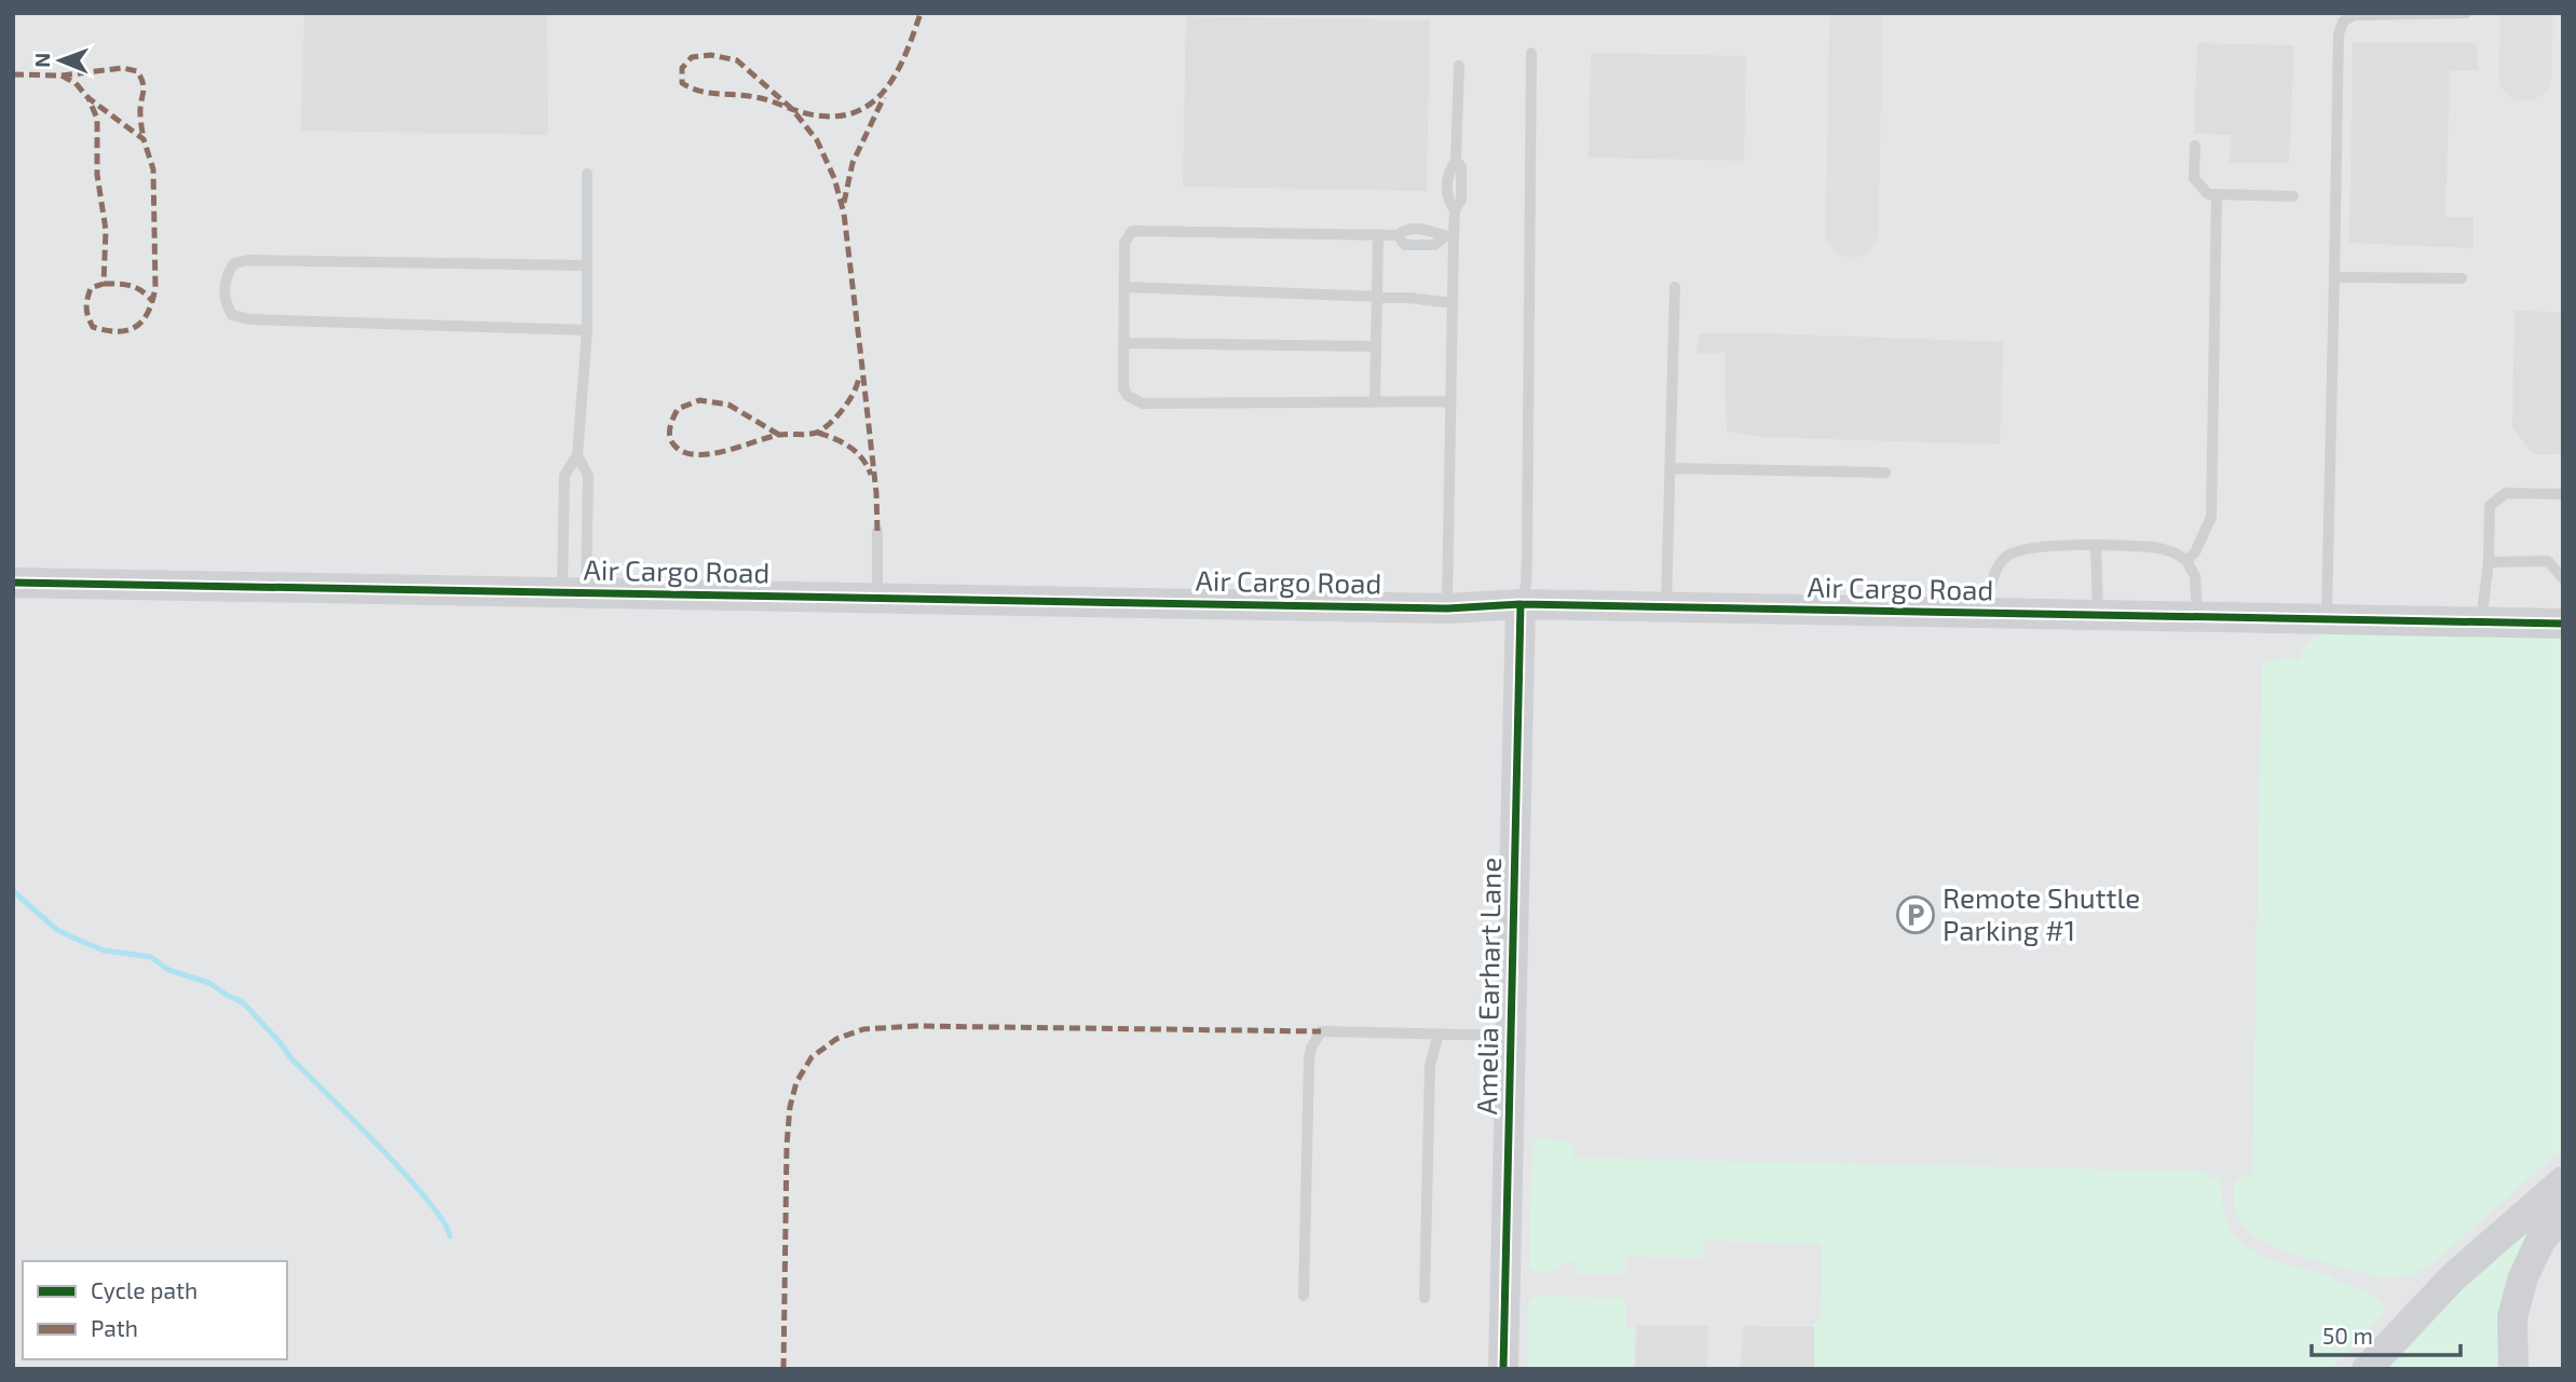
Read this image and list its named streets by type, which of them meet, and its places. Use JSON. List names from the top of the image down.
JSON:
{
  "streets": {
    "street": ["Air Cargo Road", "Amelia Earhart Lane"]
  },
  "crossings": [
    ["Air Cargo Road", "Amelia Earhart Lane"]
  ],
  "places": {
    "parking": ["Remote Shuttle Parking #1"]
  },
  "legend": ["Cycle path", "Path"],
  "scale_bar": "50 m",
  "north": "left"
}
